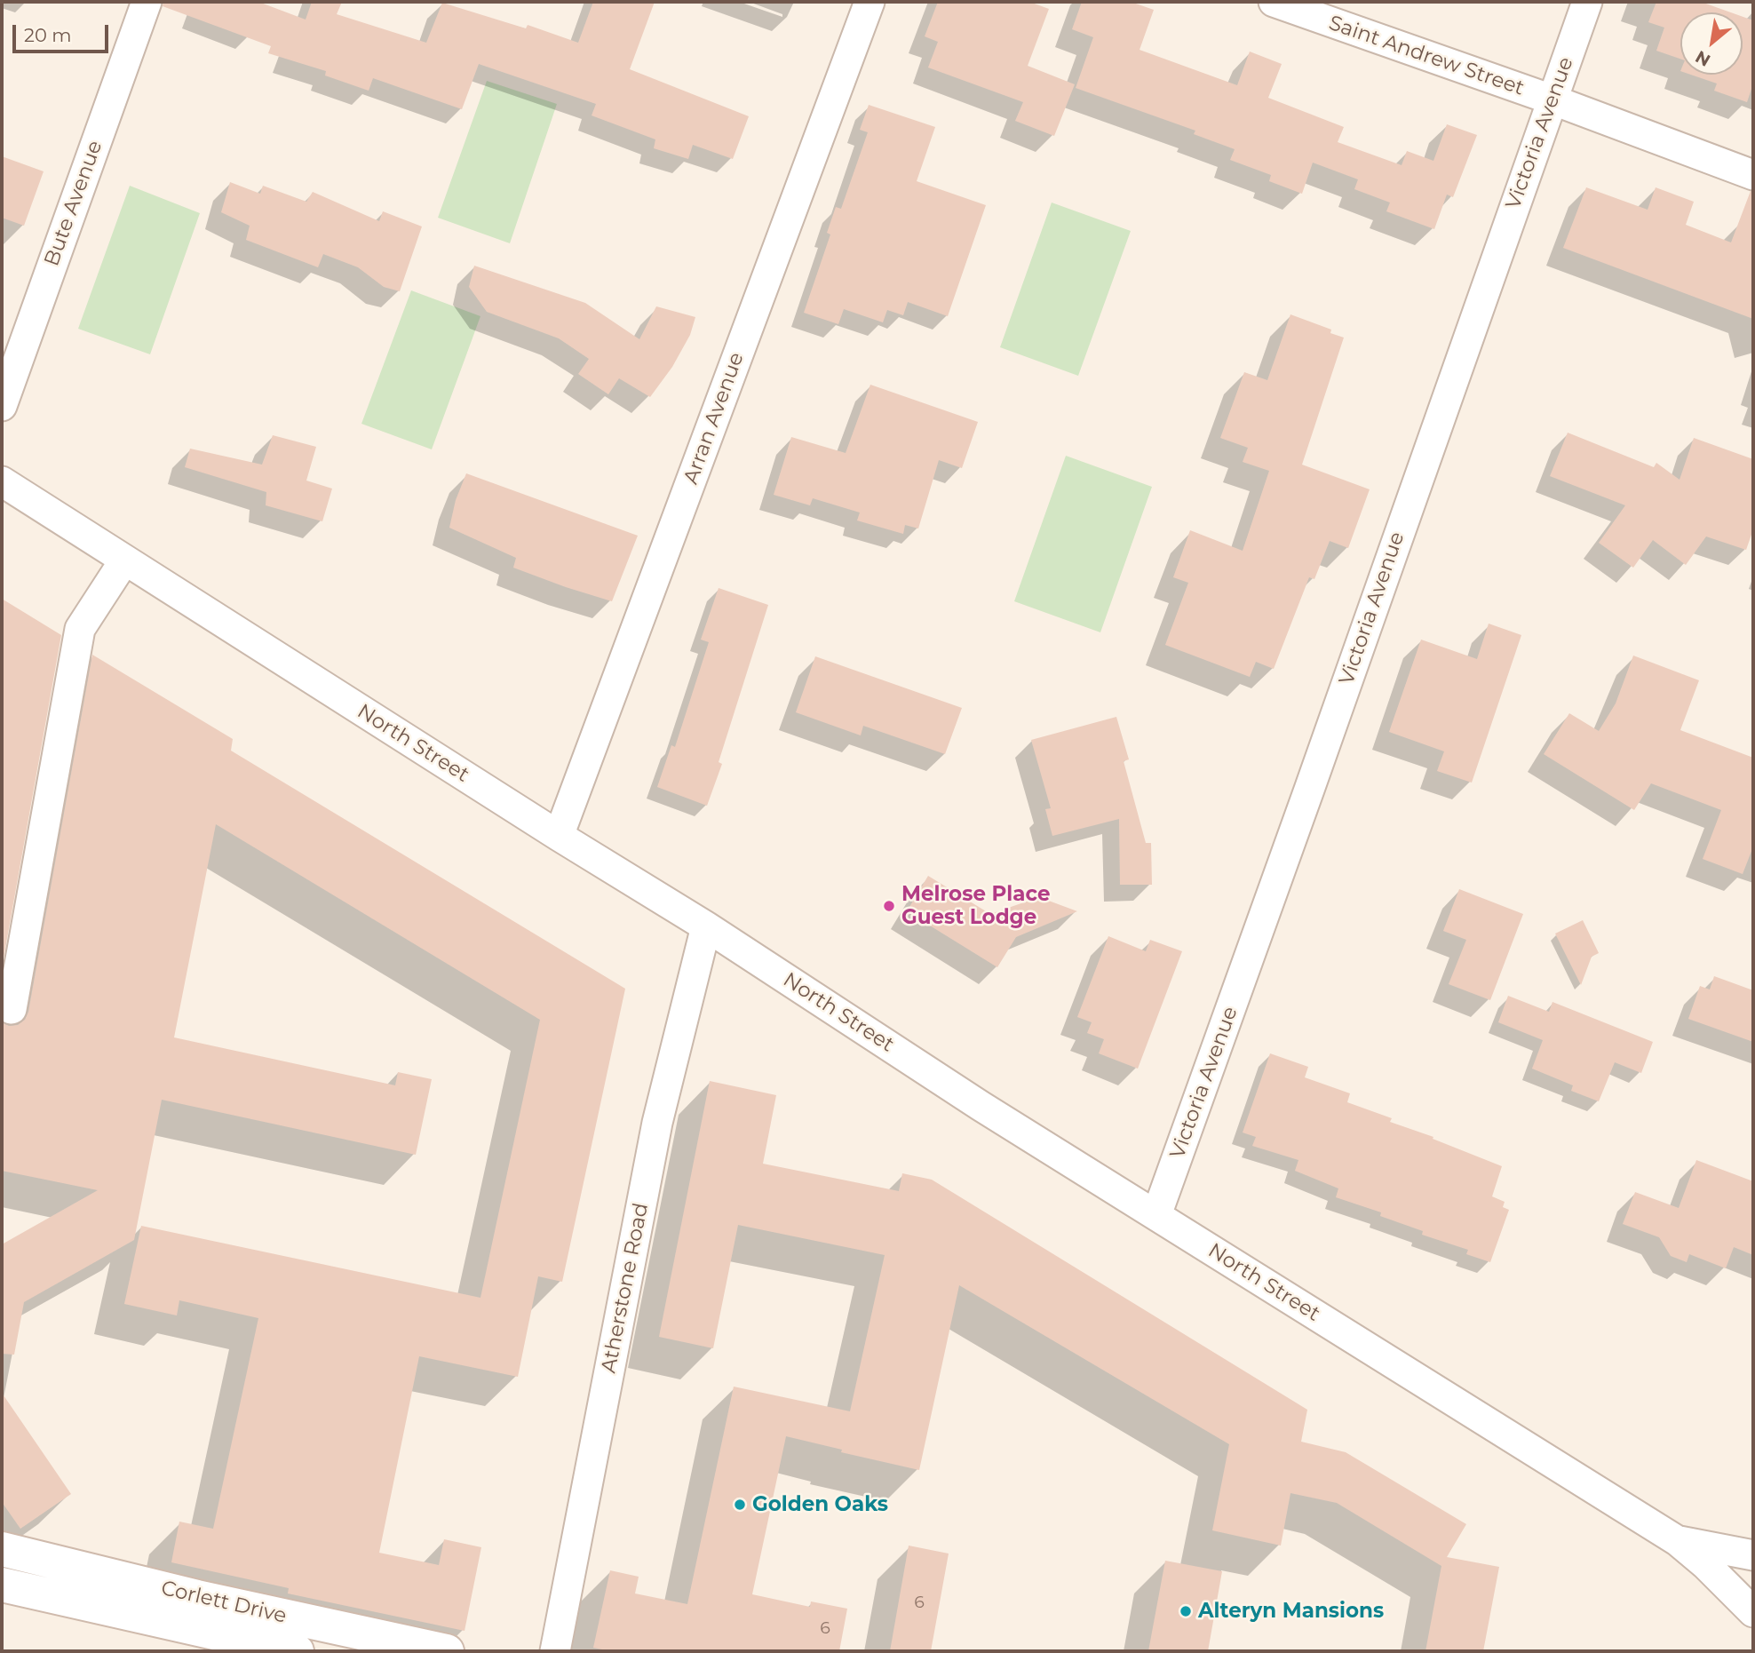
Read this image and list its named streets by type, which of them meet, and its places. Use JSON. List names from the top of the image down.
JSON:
{
  "streets": {
    "main road": ["Corlett Drive"],
    "street": [
      "Saint Andrew Street",
      "Victoria Avenue",
      "Bute Avenue",
      "Arran Avenue",
      "North Street",
      "Atherstone Road"
    ]
  },
  "crossings": [
    ["Saint Andrew Street", "Victoria Avenue"],
    ["Victoria Avenue", "North Street"],
    ["Arran Avenue", "North Street"],
    ["North Street", "Atherstone Road"]
  ],
  "places": ["Melrose Place Guest Lodge", "Golden Oaks", "Alteryn Mansions"],
  "house_numbers": ["6", "6"],
  "scale_bar": "20 m",
  "north": "bottom left"
}
